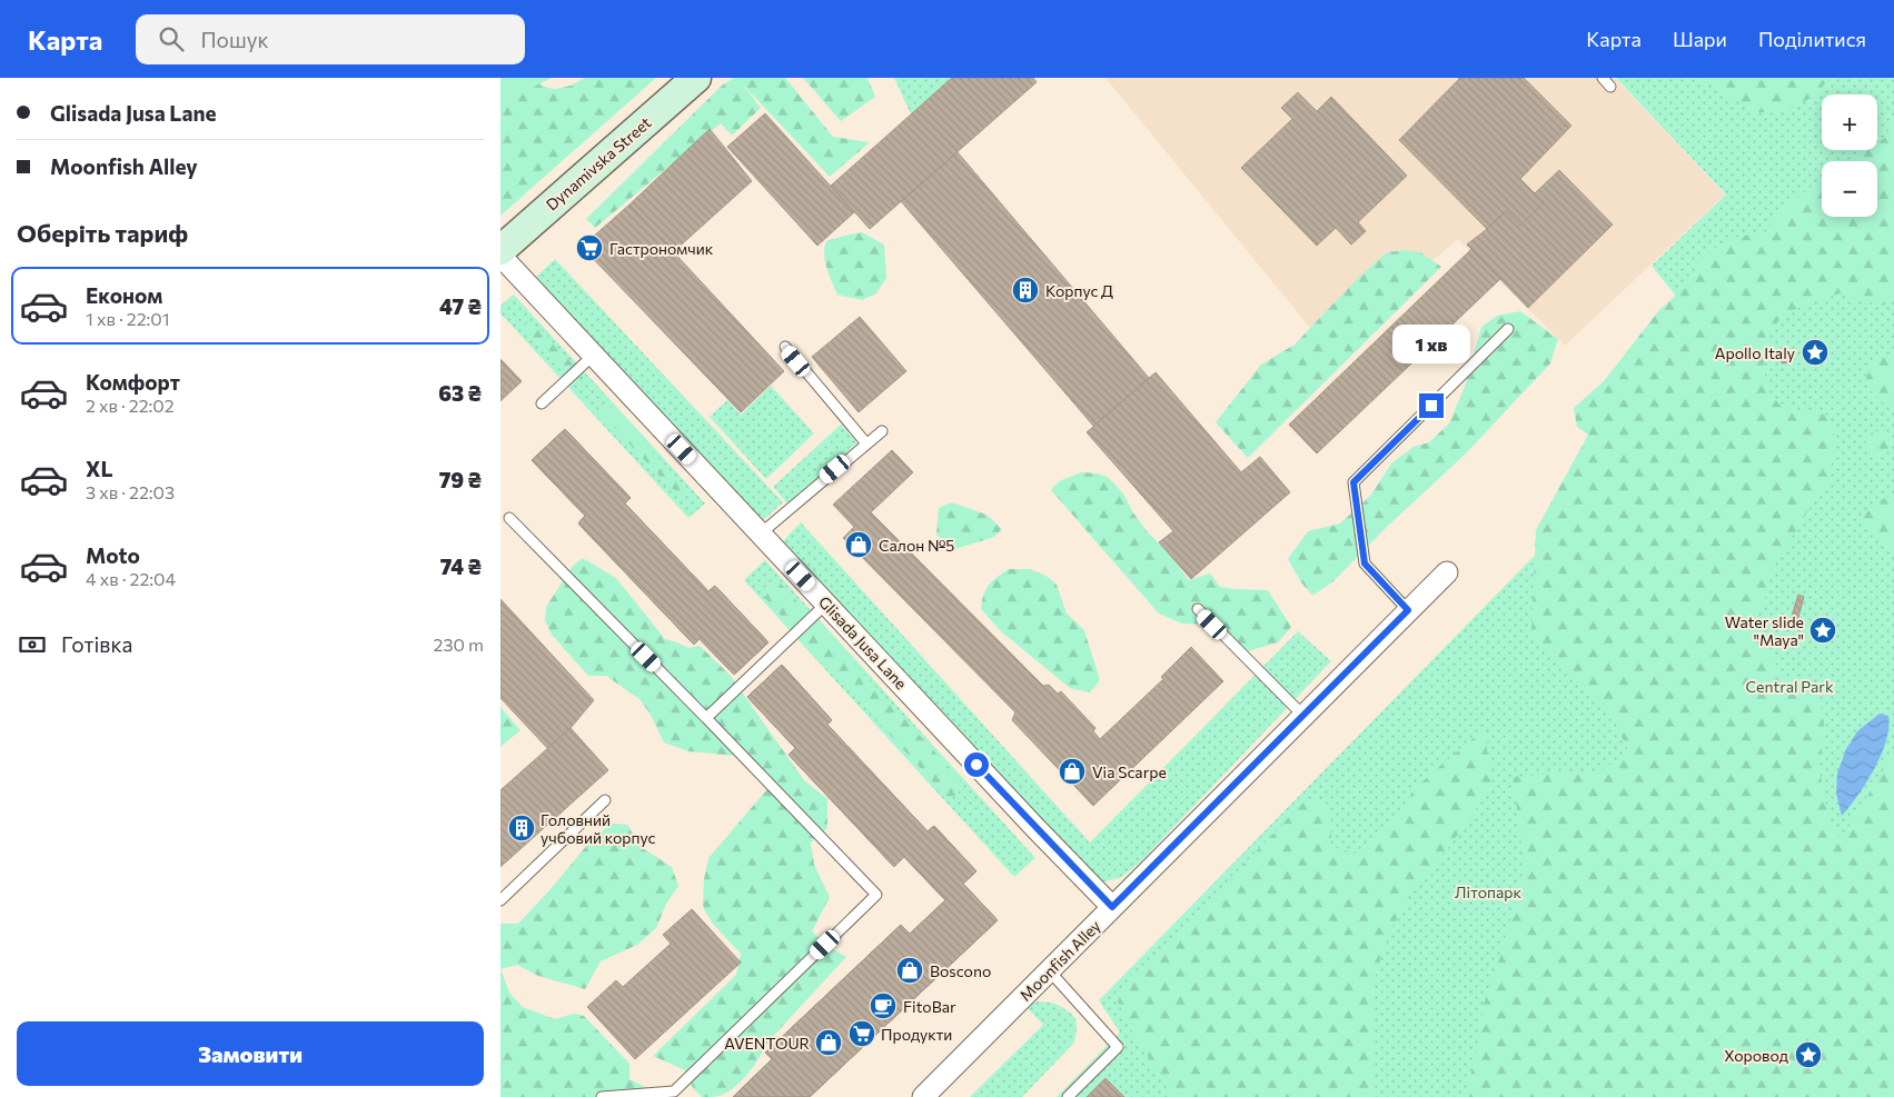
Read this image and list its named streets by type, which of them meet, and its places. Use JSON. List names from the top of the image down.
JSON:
{
  "streets": {
    "street": ["Dynamivska Street", "Glisada Jusa Lane", "Moonfish Alley"]
  },
  "crossings": [
    ["Glisada Jusa Lane", "Moonfish Alley"]
  ],
  "parks": ["Central Park", "Літопарк"],
  "places": {
    "supermarket": ["Гастрономчик", "Продукти"],
    "building": ["Корпус Д", "Головний учбовий корпус"],
    "place": ["Apollo Italy", "Water slide \"Maya\"", "Хоровод"],
    "shop": [
      "Салон №5",
      "Via Scarpe",
      "Boscono",
      "AVENTOUR"
    ],
    "cafe": ["FitoBar"]
  },
  "page": {
    "header": "Карта",
    "search": "Пошук",
    "nav": ["Карта", "Шари", "Поділитися"],
    "banner": ["Glisada Jusa Lane", "Moonfish Alley"],
    "map_buttons": ["+", "−"],
    "heading": "Оберіть тариф",
    "list": [
      {
        "name": "Економ",
        "note": "1 хв · 22:01",
        "value": "47 ₴"
      },
      {
        "name": "Комфорт",
        "note": "2 хв · 22:02",
        "value": "63 ₴"
      },
      {
        "name": "XL",
        "note": "3 хв · 22:03",
        "value": "79 ₴"
      },
      {
        "name": "Moto",
        "note": "4 хв · 22:04",
        "value": "74 ₴"
      }
    ],
    "bubble": "1 хв",
    "pay": ["Готівка", "230 m"],
    "buttons": "Замовити"
  }
}
